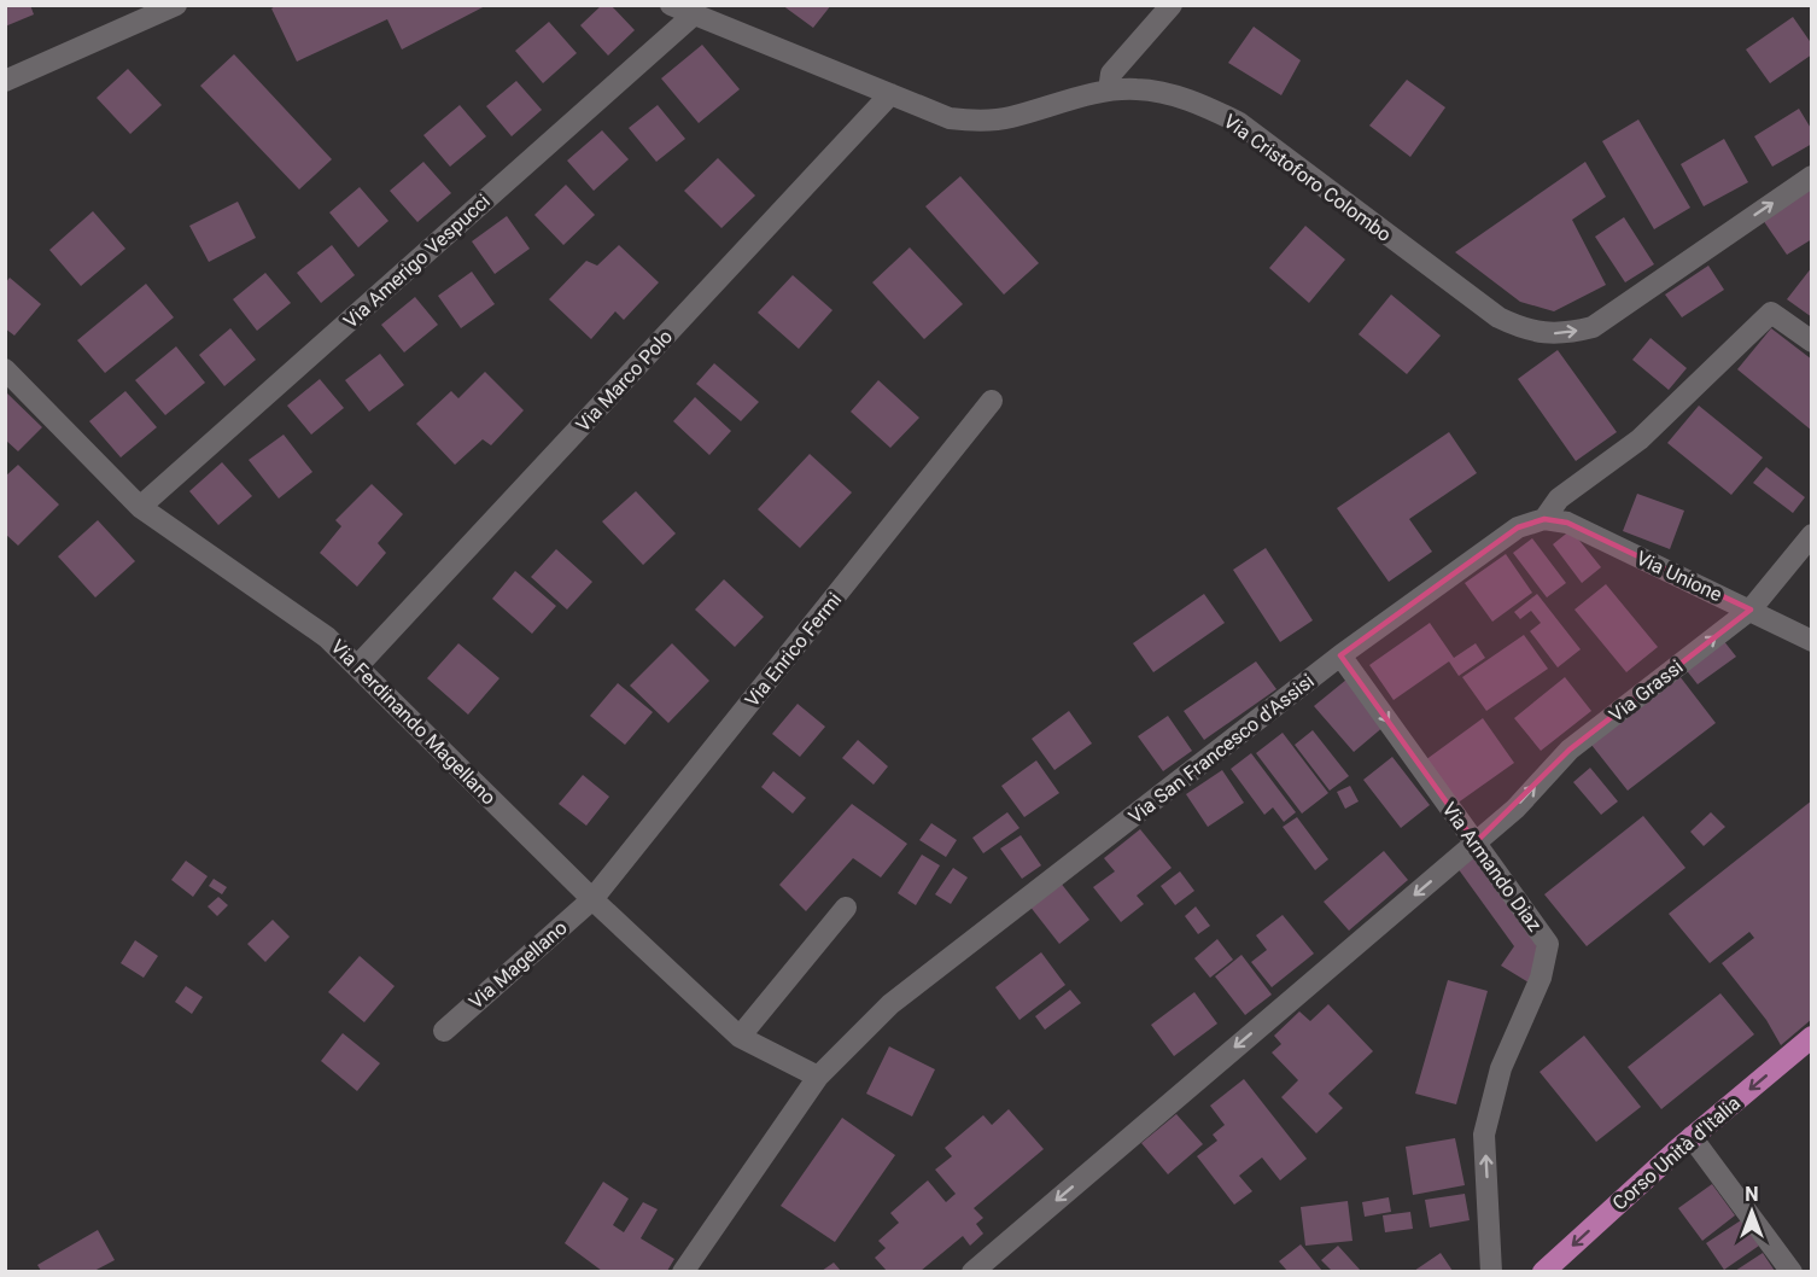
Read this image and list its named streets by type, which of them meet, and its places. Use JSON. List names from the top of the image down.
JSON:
{
  "streets": {
    "main road": ["Corso Unità d'Italia"],
    "street": [
      "Via Cristoforo Colombo",
      "Via Amerigo Vespucci",
      "Via Marco Polo",
      "Via Unione",
      "Via Enrico Fermi",
      "Via Grassi",
      "Via Ferdinando Magellano",
      "Via San Francesco d'Assisi",
      "Via Armando Diaz",
      "Via Magellano"
    ]
  },
  "crossings": [
    ["Via Cristoforo Colombo", "Via Amerigo Vespucci"],
    ["Via Cristoforo Colombo", "Via Marco Polo"],
    ["Via Amerigo Vespucci", "Via Ferdinando Magellano"],
    ["Via Marco Polo", "Via Ferdinando Magellano"],
    ["Via Unione", "Via Grassi"],
    ["Via Unione", "Via San Francesco d'Assisi"],
    ["Via Enrico Fermi", "Via Ferdinando Magellano"],
    ["Via Enrico Fermi", "Via Magellano"],
    ["Via Grassi", "Via Armando Diaz"],
    ["Via Ferdinando Magellano", "Via San Francesco d'Assisi"],
    ["Via Ferdinando Magellano", "Via Magellano"],
    ["Via San Francesco d'Assisi", "Via Armando Diaz"]
  ],
  "one_way": ["Via Cristoforo Colombo", "Corso Unità d'Italia"],
  "north": "top"
}
